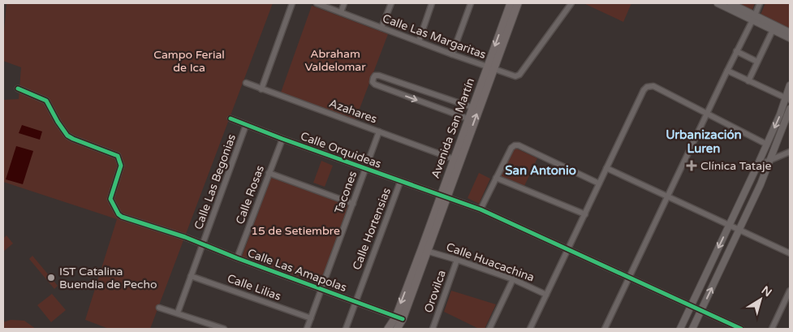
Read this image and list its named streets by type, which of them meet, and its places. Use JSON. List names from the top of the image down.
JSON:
{
  "streets": {
    "main road": ["Avenida San Martín"],
    "street": [
      "Calle Las Margaritas",
      "Azahares",
      "Calle Orquideas",
      "Calle Las Begonias",
      "Tacones",
      "Calle Rosas",
      "Calle Hortensias",
      "Calle Huacachina",
      "Calle Las Amapolas",
      "Calle Lilias",
      "Orovilca"
    ]
  },
  "crossings": [
    ["Calle Las Margaritas", "Avenida San Martín"],
    ["Azahares", "Avenida San Martín"],
    ["Azahares", "Tacones"],
    ["Avenida San Martín", "Calle Orquideas"],
    ["Avenida San Martín", "Calle Huacachina"],
    ["Avenida San Martín", "Calle Las Amapolas"],
    ["Calle Orquideas", "Calle Las Begonias"],
    ["Calle Orquideas", "Tacones"],
    ["Calle Orquideas", "Calle Rosas"],
    ["Calle Orquideas", "Calle Hortensias"],
    ["Calle Las Begonias", "Calle Las Amapolas"],
    ["Calle Las Begonias", "Calle Lilias"],
    ["Tacones", "Calle Las Amapolas"],
    ["Tacones", "Calle Lilias"],
    ["Calle Rosas", "Calle Las Amapolas"],
    ["Calle Hortensias", "Calle Las Amapolas"],
    ["Calle Huacachina", "Orovilca"]
  ],
  "districts": ["Urbanización Luren", "San Antonio"],
  "parks": ["Abraham Valdelomar", "Campo Ferial de Ica", "15 de Setiembre"],
  "places": {
    "health": ["Clínica Tataje"],
    "other": ["IST Catalina Buendia de Pecho"]
  },
  "north": "top right"
}
